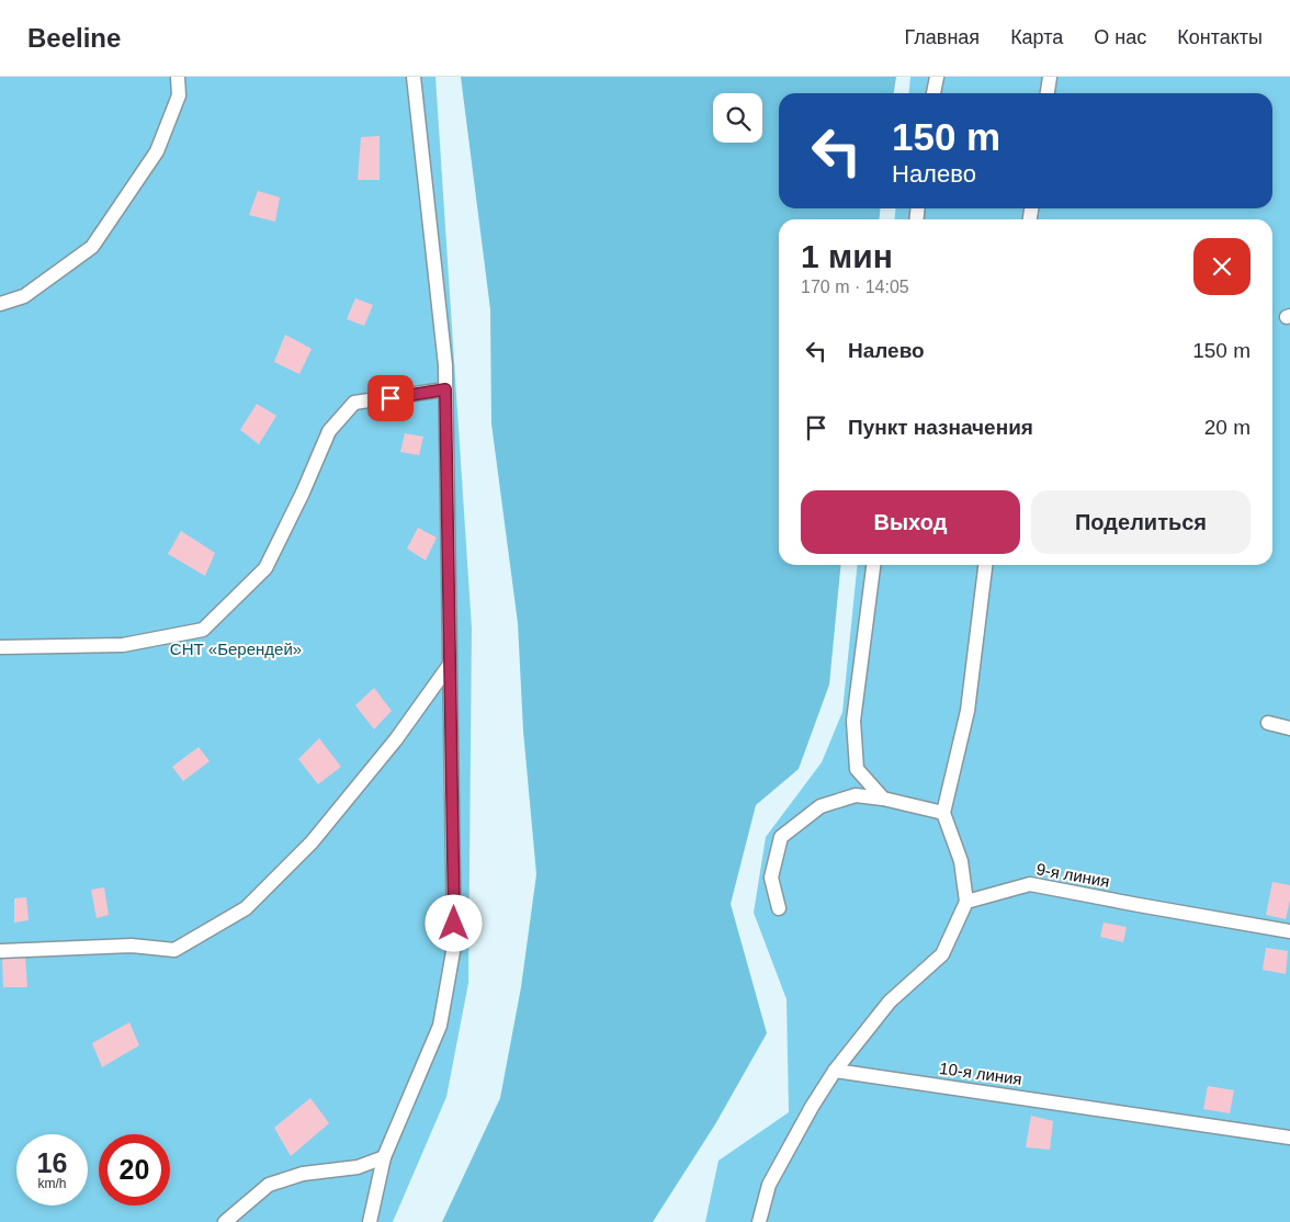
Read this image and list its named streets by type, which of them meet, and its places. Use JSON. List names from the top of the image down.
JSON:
{
  "streets": {
    "lane": ["9-я линия", "10-я линия"]
  },
  "parks": ["СНТ «Берендей»"],
  "page": {
    "header": "Beeline",
    "nav": [
      "Главная",
      "Карта",
      "О нас",
      "Контакты"
    ],
    "turn": ["150 m", "Налево"],
    "heading": ["1 мин", "170 m · 14:05"],
    "list": [
      {
        "name": "Налево",
        "value": "150 m"
      },
      {
        "name": "Пункт назначения",
        "value": "20 m"
      }
    ],
    "buttons": ["Выход", "Поделиться"],
    "speed": "16 km/h",
    "limit": "20"
  }
}
